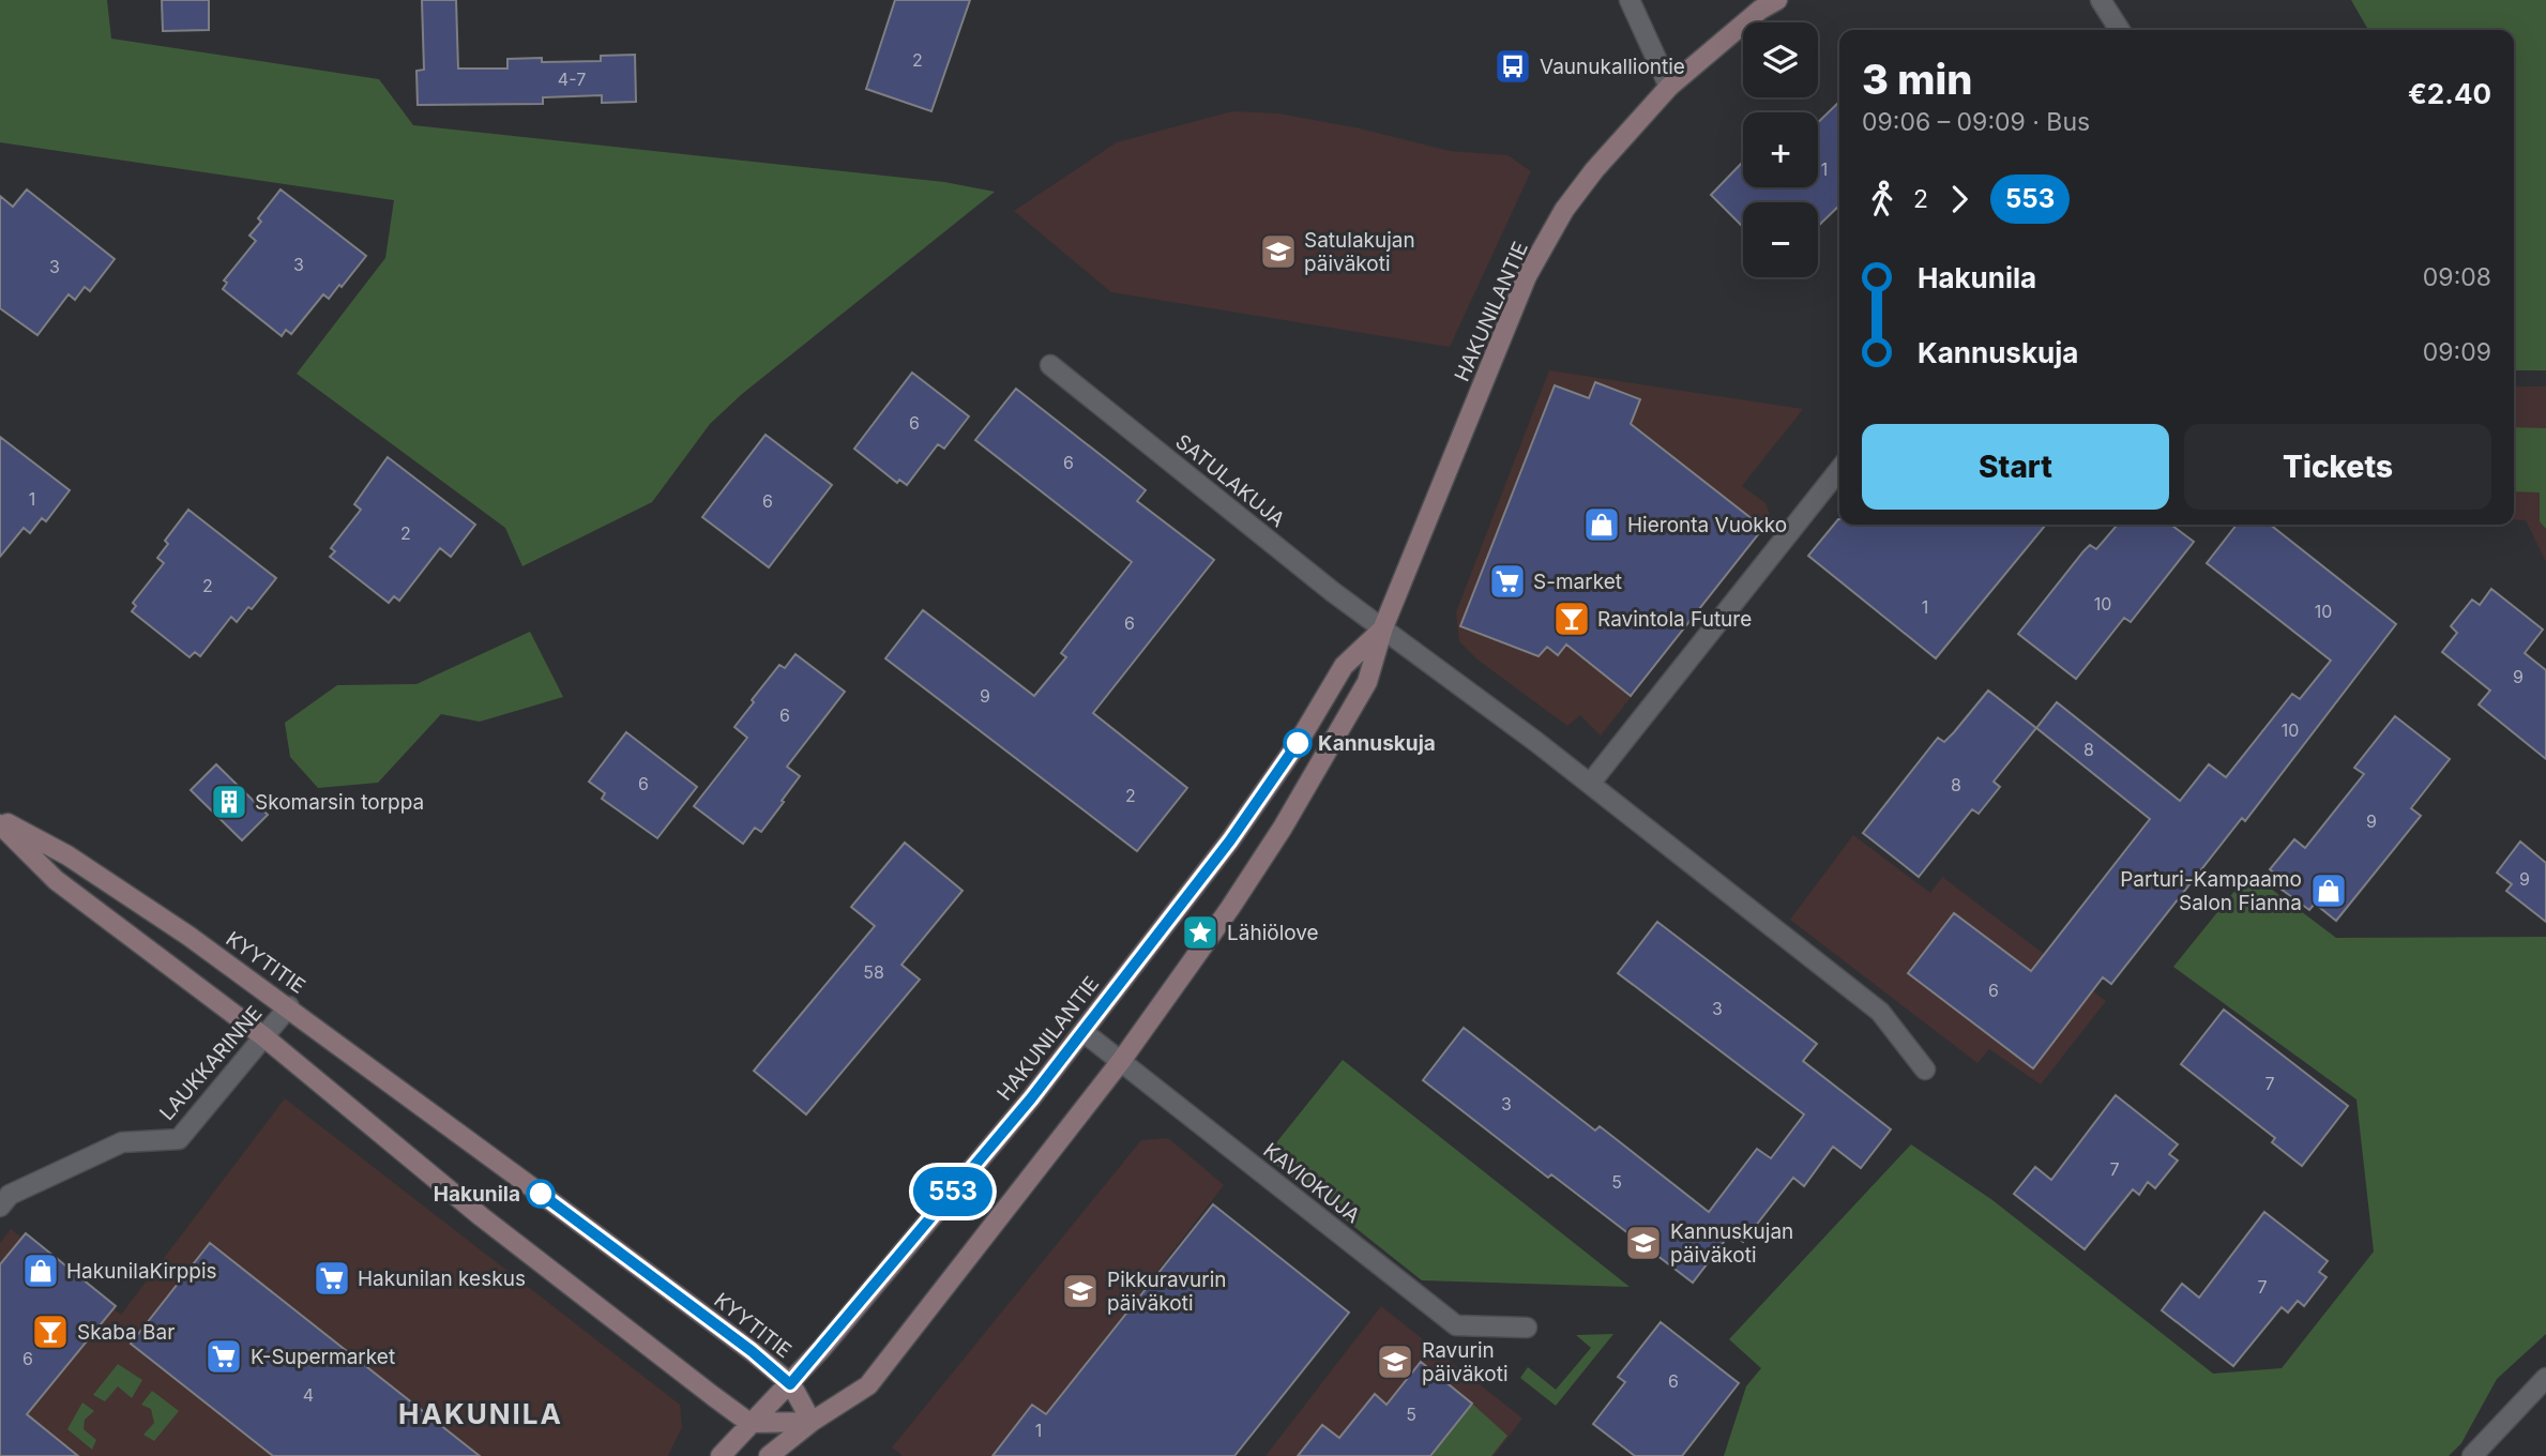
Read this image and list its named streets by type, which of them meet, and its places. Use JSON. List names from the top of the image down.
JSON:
{
  "streets": {
    "main road": ["HAKUNILANTIE", "KYYTITIE"],
    "street": ["SATULAKUJA", "LAUKKARINNE", "KAVIOKUJA"]
  },
  "crossings": [
    ["HAKUNILANTIE", "SATULAKUJA"],
    ["HAKUNILANTIE", "KYYTITIE"],
    ["HAKUNILANTIE", "KAVIOKUJA"],
    ["KYYTITIE", "LAUKKARINNE"]
  ],
  "districts": ["HAKUNILA"],
  "places": {
    "bus stop": ["Vaunukalliontie"],
    "school or university": [
      "Satulakujan päiväkoti",
      "Kannuskujan päiväkoti",
      "Pikkuravurin päiväkoti",
      "Ravurin päiväkoti"
    ],
    "shop": ["Hieronta Vuokko", "Parturi-Kampaamo Salon Fianna", "HakunilaKirppis"],
    "supermarket": ["S-market", "Hakunilan keskus", "K-Supermarket"],
    "bar": ["Ravintola Future", "Skaba Bar"],
    "other": ["Kannuskuja", "Hakunila"],
    "building": ["Skomarsin torppa"],
    "place": ["Lähiölove"]
  },
  "lines": ["bus line 553"],
  "house_numbers": [
    "2",
    "4-7",
    "1",
    "3",
    "3",
    "6",
    "6",
    "1",
    "6",
    "2",
    "2",
    "10",
    "1",
    "10",
    "6",
    "9",
    "9",
    "6",
    "10",
    "8",
    "6",
    "8",
    "2",
    "9",
    "9",
    "58",
    "6",
    "3",
    "7",
    "3",
    "7",
    "5",
    "7",
    "6",
    "6",
    "4",
    "5",
    "1"
  ],
  "page": {
    "on_map": "553",
    "map_buttons": ["+", "−"],
    "heading": ["3 min", "09:06 – 09:09 · Bus", "€2.40"],
    "legs": ["2", "553"],
    "list": [
      {
        "name": "Hakunila",
        "value": "09:08"
      },
      {
        "name": "Kannuskuja",
        "value": "09:09"
      }
    ],
    "buttons": ["Start", "Tickets"]
  }
}
